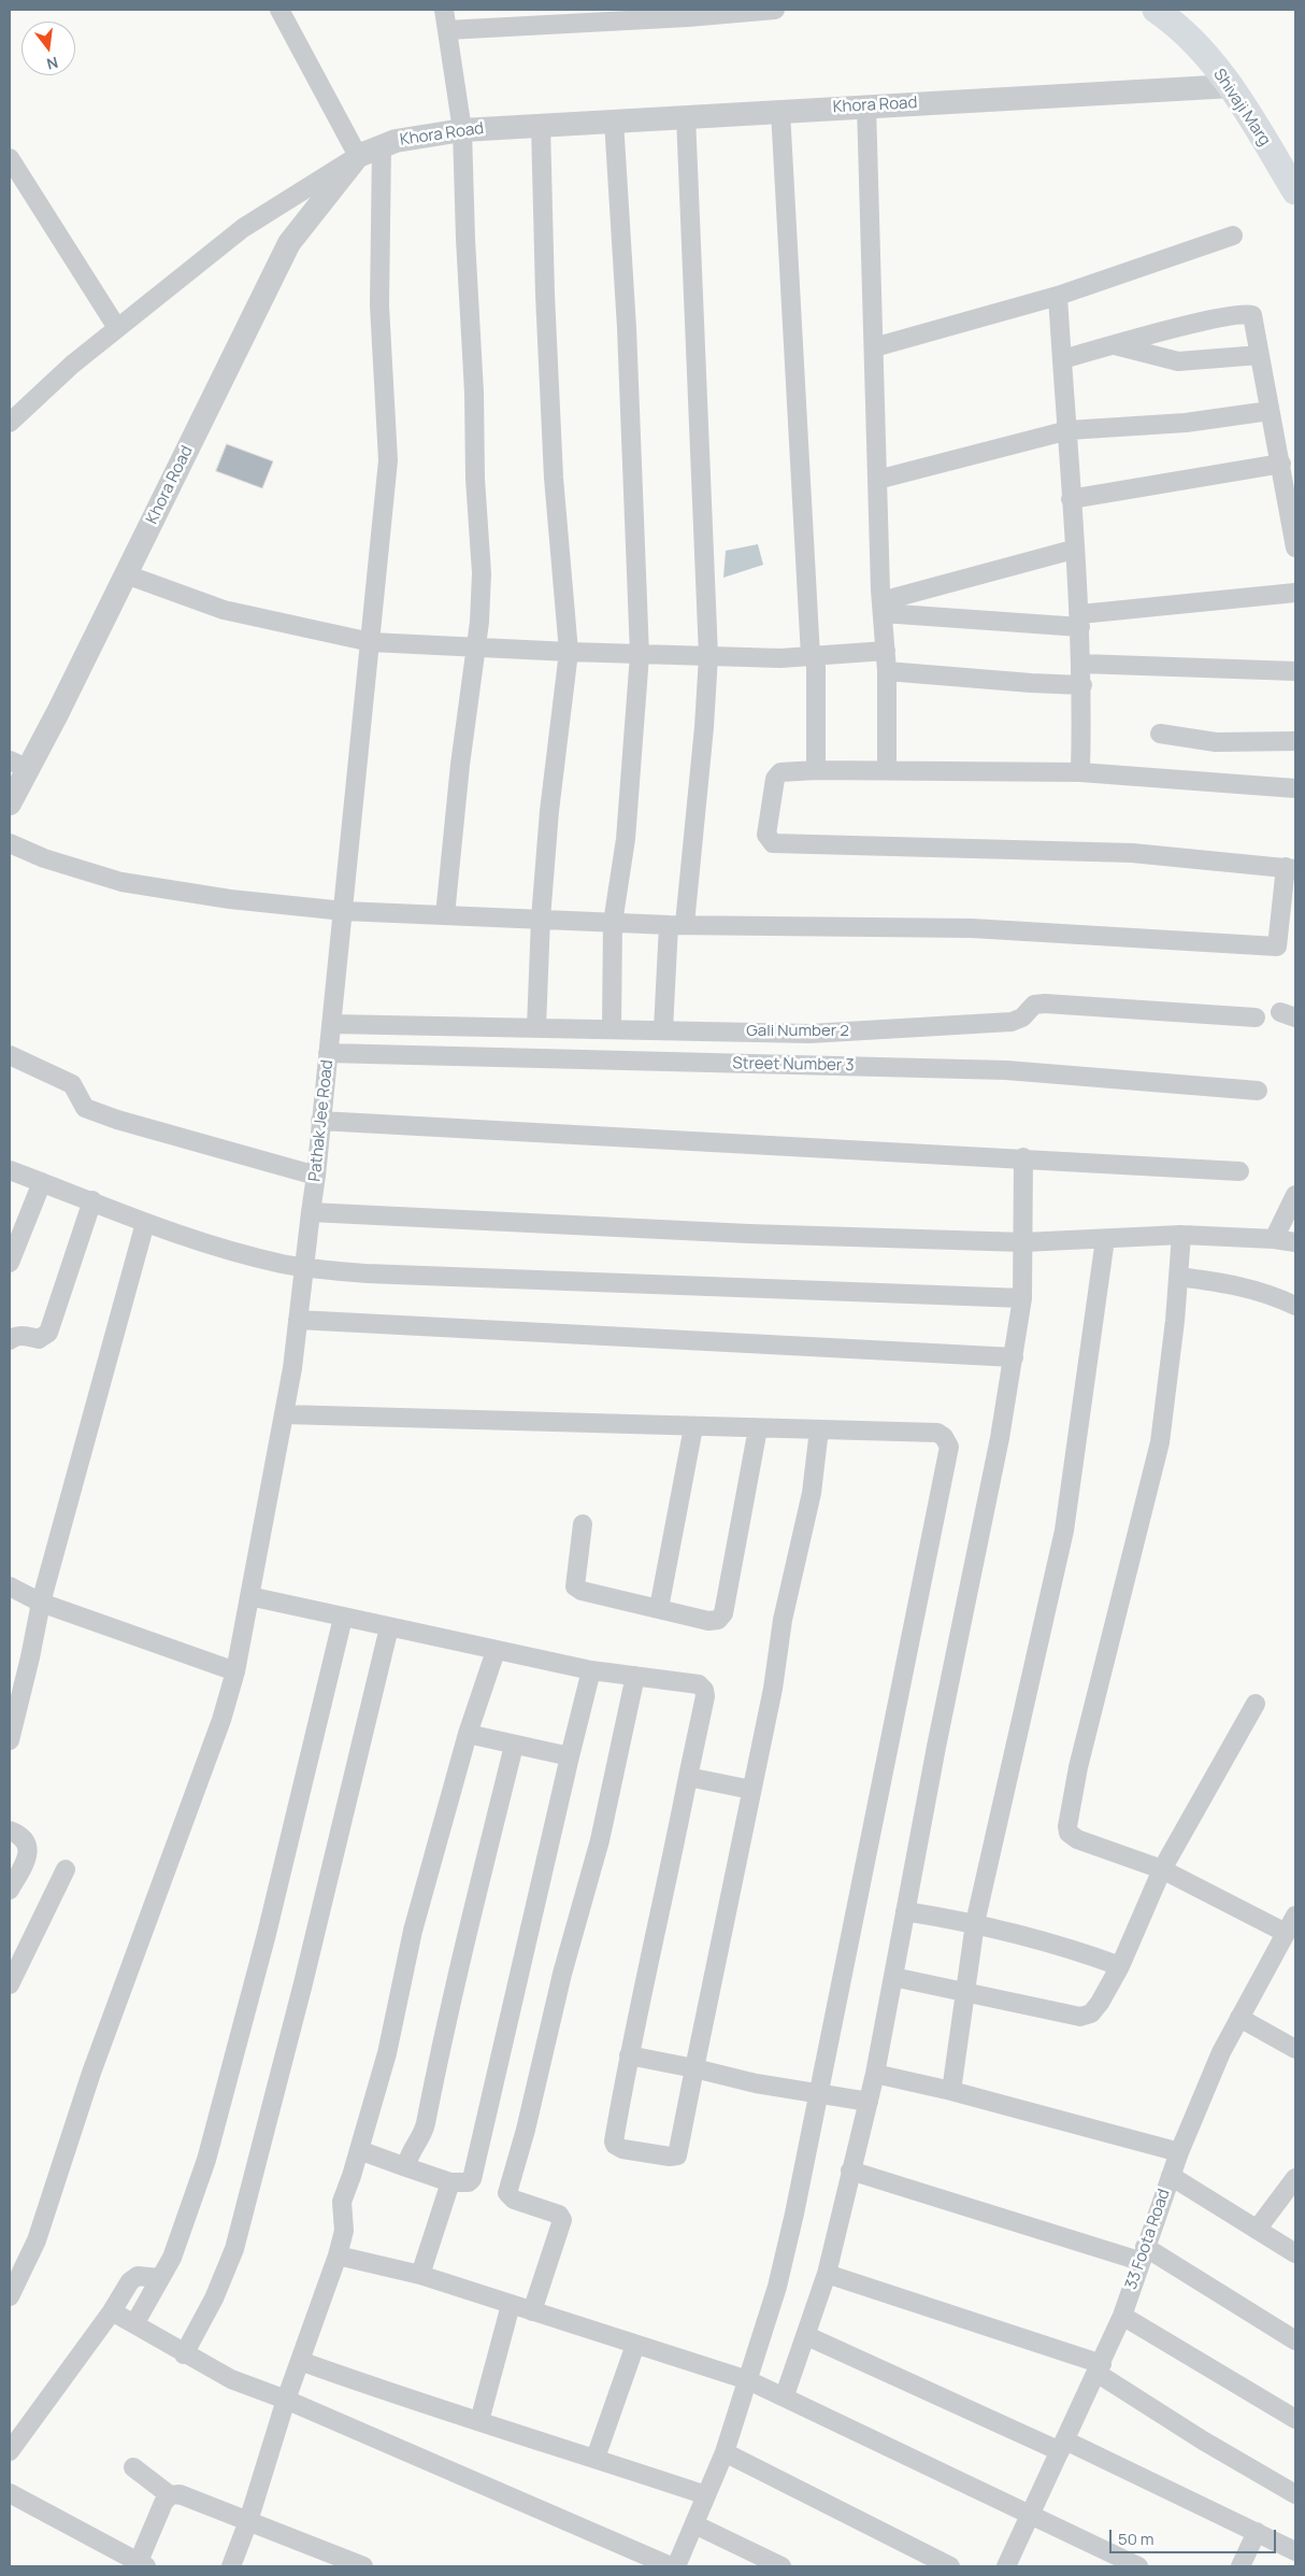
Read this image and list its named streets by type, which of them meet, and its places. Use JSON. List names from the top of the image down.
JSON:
{
  "streets": {
    "main road": ["Shivaji Marg"],
    "street": [
      "Khora Road",
      "Gali Number 2",
      "Street Number 3",
      "Pathak Jee Road",
      "33 Foota Road"
    ]
  },
  "crossings": [
    ["Khora Road", "Shivaji Marg"],
    ["Khora Road", "Pathak Jee Road"],
    ["Gali Number 2", "Pathak Jee Road"],
    ["Street Number 3", "Pathak Jee Road"]
  ],
  "scale_bar": "50 m",
  "north": "bottom"
}
